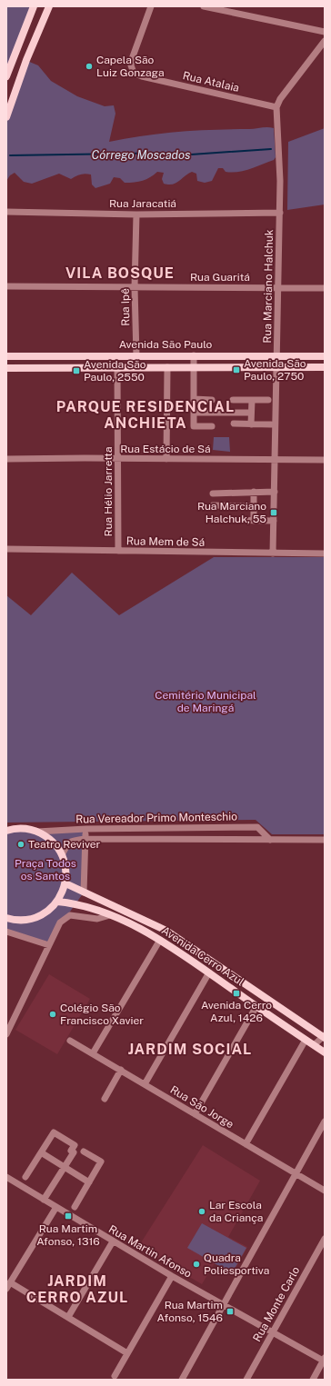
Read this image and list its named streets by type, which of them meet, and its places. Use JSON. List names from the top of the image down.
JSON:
{
  "streets": {
    "main road": ["Avenida São Paulo", "Avenida Cerro Azul"],
    "street": [
      "Rua Atalaia",
      "Rua Jaracatiá",
      "Rua Guaritá",
      "Rua Marciano Halchuk",
      "Rua Ipê",
      "Rua Estácio de Sá",
      "Rua Hélio Jarretta",
      "Rua Mem de Sá",
      "Rua Vereador Primo Monteschio",
      "Rua São Jorge",
      "Rua Martin Afonso",
      "Rua Monte Carlo"
    ]
  },
  "crossings": [
    ["Rua Atalaia", "Rua Marciano Halchuk"],
    ["Rua Jaracatiá", "Rua Marciano Halchuk"],
    ["Rua Jaracatiá", "Rua Ipê"],
    ["Rua Guaritá", "Rua Marciano Halchuk"],
    ["Rua Guaritá", "Rua Ipê"],
    ["Rua Marciano Halchuk", "Avenida São Paulo"],
    ["Rua Marciano Halchuk", "Rua Estácio de Sá"],
    ["Rua Marciano Halchuk", "Rua Mem de Sá"],
    ["Rua Ipê", "Avenida São Paulo"],
    ["Avenida São Paulo", "Rua Hélio Jarretta"],
    ["Rua Estácio de Sá", "Rua Hélio Jarretta"],
    ["Rua Hélio Jarretta", "Rua Mem de Sá"],
    ["Rua Martin Afonso", "Rua Monte Carlo"]
  ],
  "districts": [
    "VILA BOSQUE",
    "PARQUE RESIDENCIAL ANCHIETA",
    "JARDIM SOCIAL",
    "JARDIM CERRO AZUL"
  ],
  "water": ["Córrego Moscados"],
  "parks": ["Cemitério Municipal de Maringá", "Praça Todos os Santos"],
  "places": {
    "other": [
      "Capela São Luiz Gonzaga",
      "Teatro Reviver",
      "Colégio São Francisco Xavier",
      "Lar Escola da Criança",
      "Quadra Poliesportiva"
    ],
    "transit": [
      "Avenida São Paulo, 2750",
      "Avenida São Paulo, 2550",
      "Rua Marciano Halchuk, 55",
      "Avenida Cerro Azul, 1426",
      "Rua Martim Afonso, 1316",
      "Rua Martim Afonso, 1546"
    ]
  }
}
